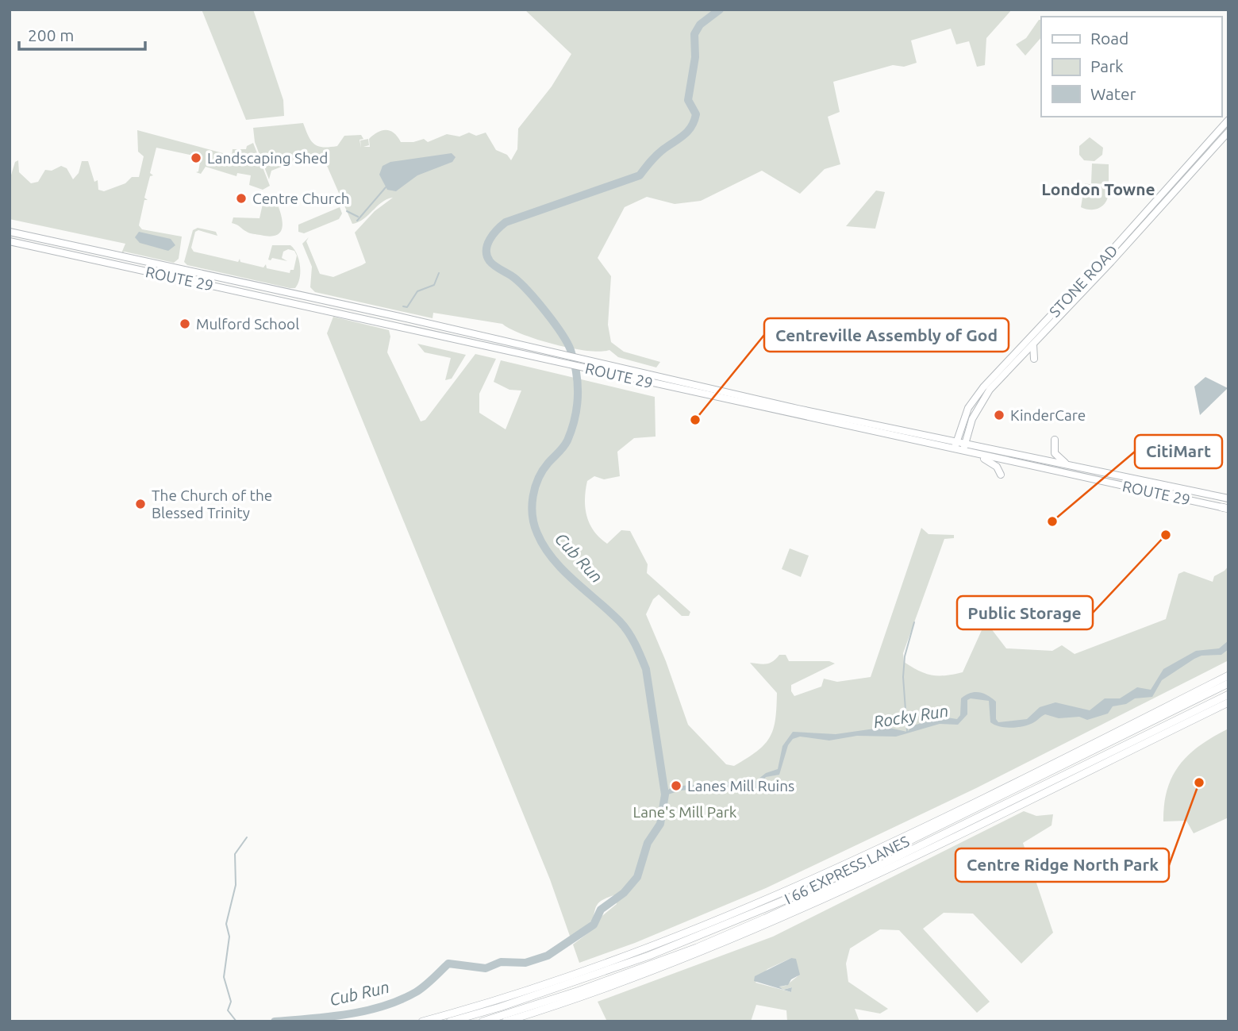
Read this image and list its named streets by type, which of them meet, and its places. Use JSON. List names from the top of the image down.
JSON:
{
  "streets": {
    "highway": ["I 66 EXPRESS LANES"],
    "main road": ["ROUTE 29", "STONE ROAD"]
  },
  "crossings": [
    ["ROUTE 29", "STONE ROAD"]
  ],
  "districts": ["London Towne"],
  "water": ["Cub Run", "Rocky Run"],
  "parks": ["Lane's Mill Park"],
  "places": [
    "Landscaping Shed",
    "Centre Church",
    "Mulford School",
    "KinderCare",
    "Centreville Assembly of God",
    "The Church of the Blessed Trinity",
    "CitiMart",
    "Public Storage",
    "Centre Ridge North Park",
    "Lanes Mill Ruins"
  ],
  "legend": ["Road", "Park", "Water"],
  "scale_bar": "200 m"
}
